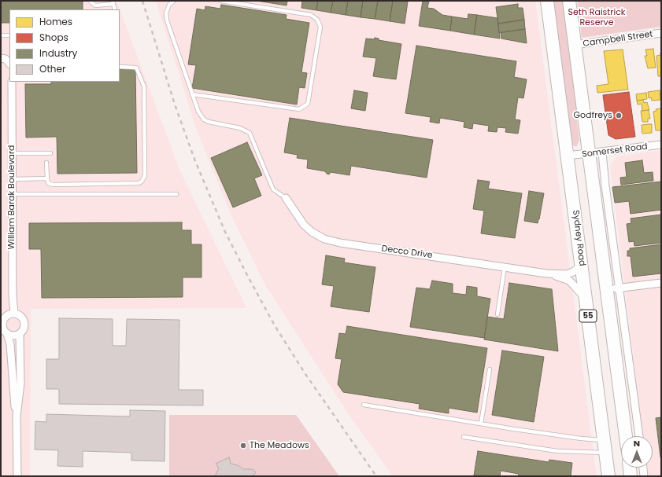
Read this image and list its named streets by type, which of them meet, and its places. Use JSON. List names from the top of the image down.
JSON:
{
  "streets": {
    "highway": ["Sydney Road", "55"],
    "street": [
      "Campbell Street",
      "Somerset Road",
      "William Barak Boulevard",
      "Decco Drive"
    ]
  },
  "crossings": [
    ["Campbell Street", "55"],
    ["Somerset Road", "Sydney Road"],
    ["Somerset Road", "55"],
    ["Sydney Road", "Decco Drive"]
  ],
  "parks": ["Seth Raistrick Reserve"],
  "places": ["Godfreys", "The Meadows"],
  "legend": [
    "Homes",
    "Shops",
    "Industry",
    "Other"
  ],
  "north": "top"
}
